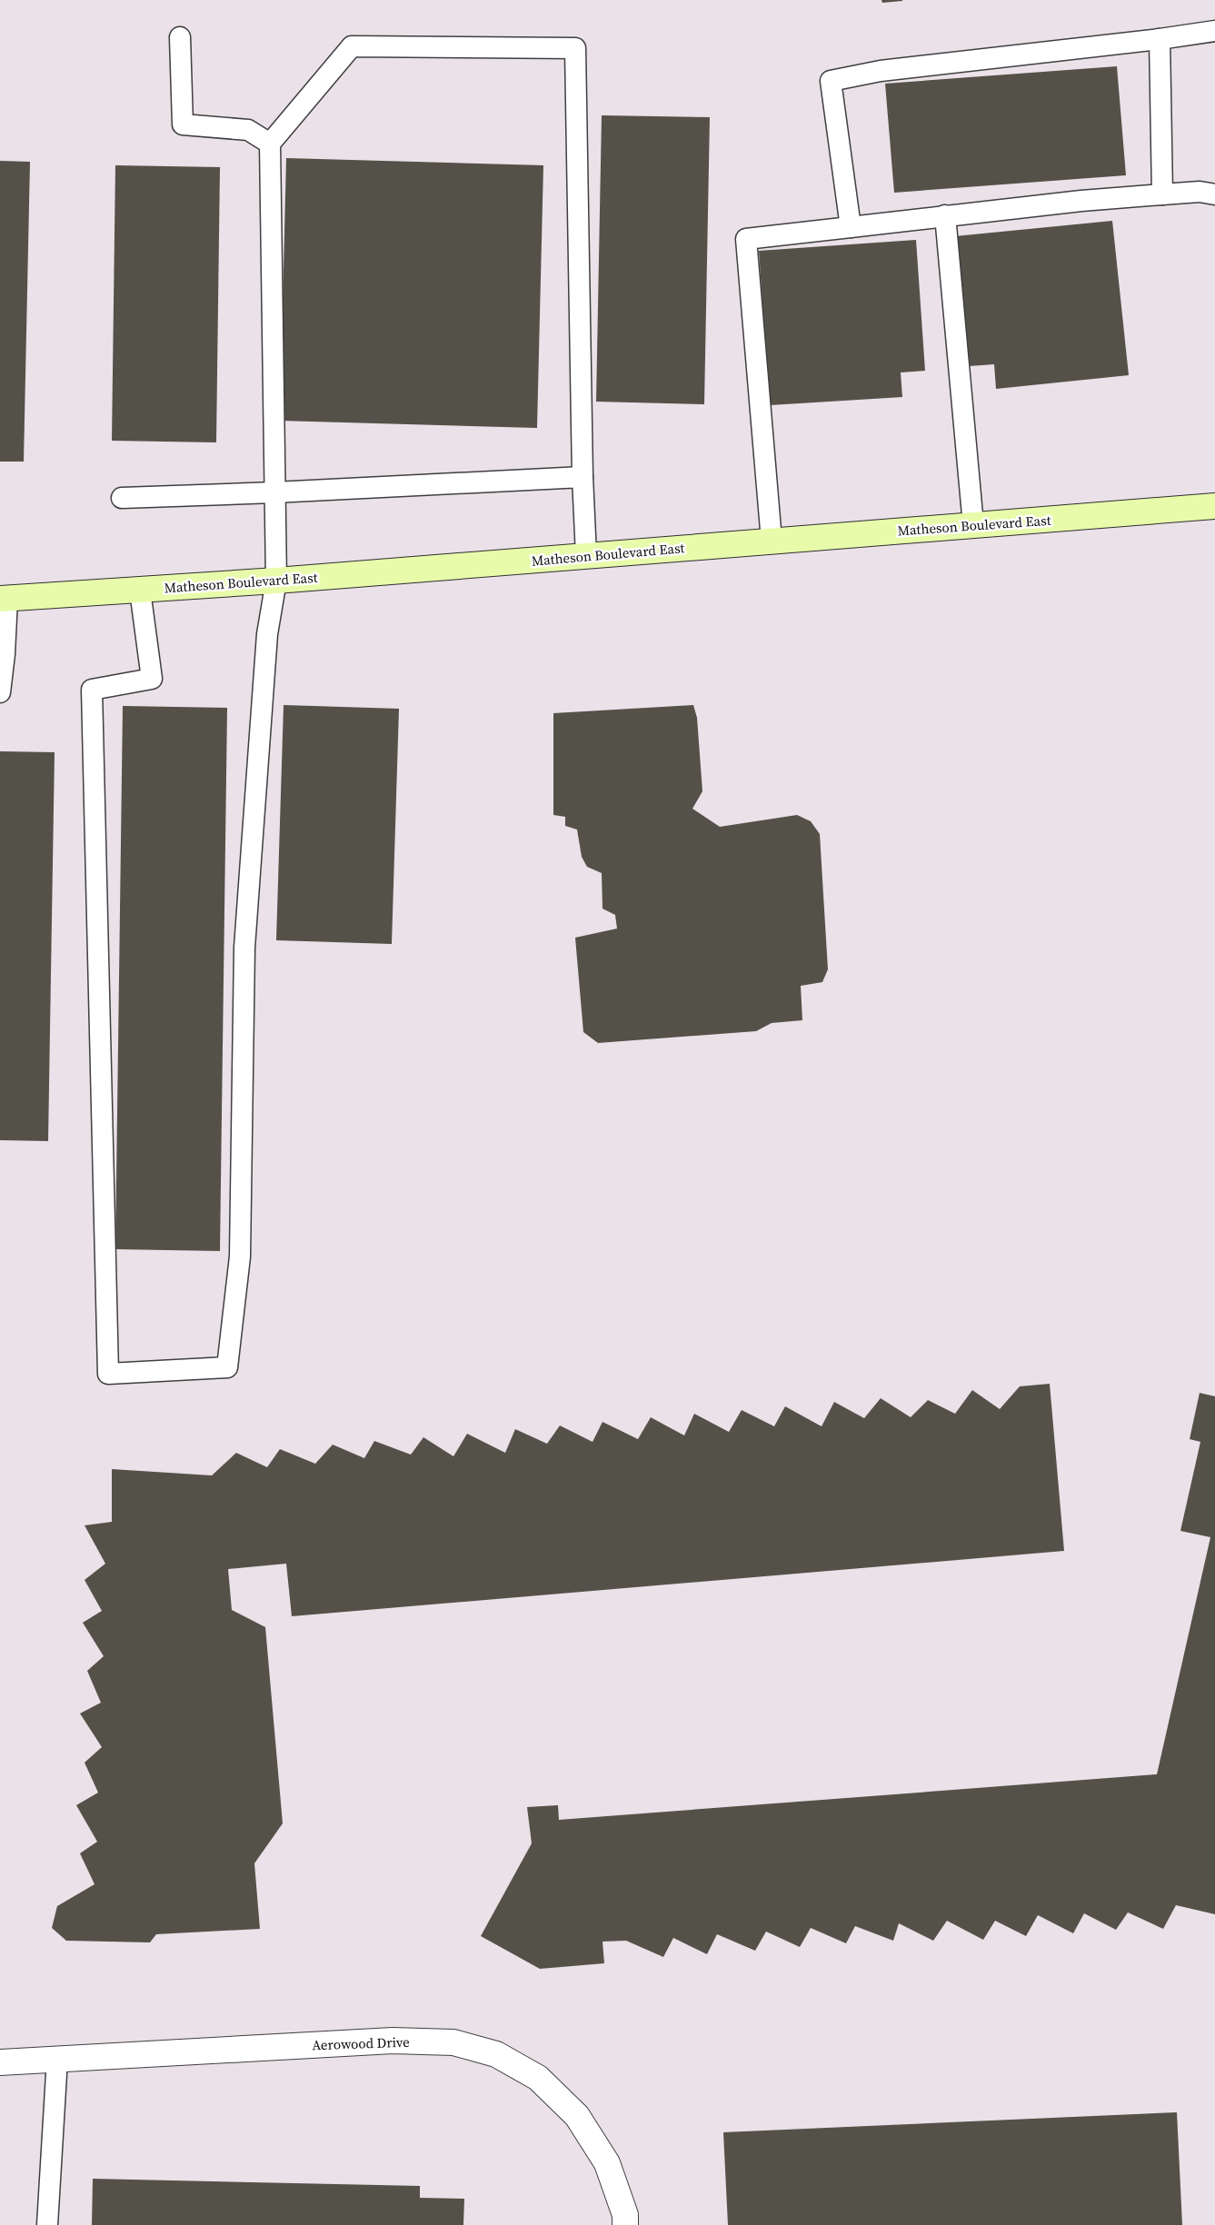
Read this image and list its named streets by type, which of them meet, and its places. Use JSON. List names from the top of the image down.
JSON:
{
  "streets": {
    "street": ["Matheson Boulevard East", "Aerowood Drive"]
  }
}
